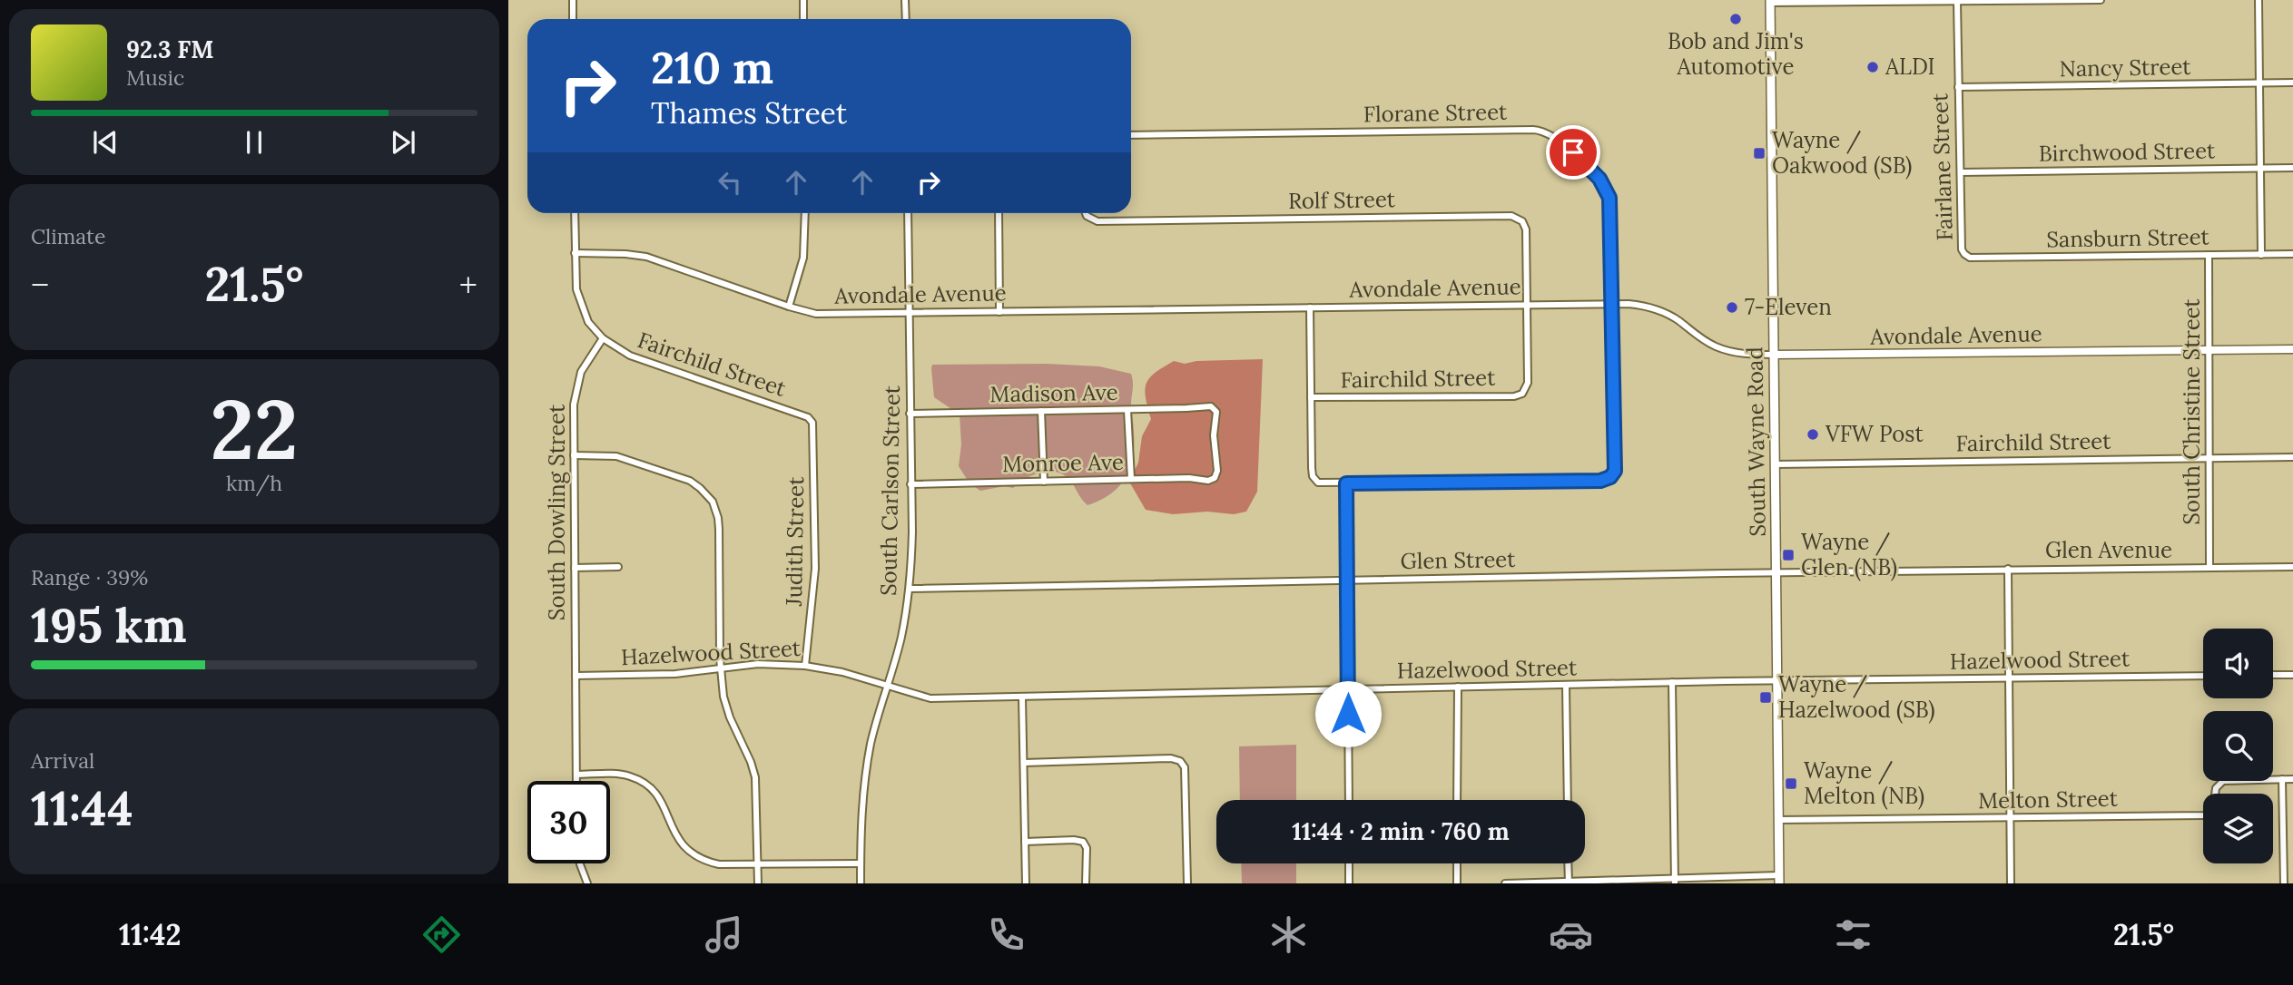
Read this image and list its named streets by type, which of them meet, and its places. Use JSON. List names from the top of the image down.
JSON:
{
  "streets": {
    "main road": ["South Wayne Road"],
    "street": [
      "Nancy Street",
      "Florane Street",
      "Birchwood Street",
      "Fairlane Street",
      "Rolf Street",
      "Sansburn Street",
      "Avondale Avenue",
      "Fairchild Street",
      "Madison Ave",
      "South Christine Street",
      "Monroe Ave",
      "South Carlson Street",
      "South Dowling Street",
      "Judith Street",
      "Glen Avenue",
      "Glen Street",
      "Hazelwood Street",
      "Melton Street"
    ]
  },
  "crossings": [
    ["Nancy Street", "Fairlane Street"],
    ["Florane Street", "Avondale Avenue"],
    ["Birchwood Street", "Fairlane Street"],
    ["Fairlane Street", "Sansburn Street"],
    ["Rolf Street", "Avondale Avenue"],
    ["Rolf Street", "Fairchild Street"],
    ["Sansburn Street", "South Christine Street"],
    ["Avondale Avenue", "South Christine Street"],
    ["Avondale Avenue", "South Wayne Road"],
    ["Avondale Avenue", "South Carlson Street"],
    ["Fairchild Street", "South Christine Street"],
    ["Fairchild Street", "South Wayne Road"],
    ["Fairchild Street", "South Dowling Street"],
    ["Fairchild Street", "Judith Street"],
    ["Madison Ave", "Monroe Ave"],
    ["Madison Ave", "South Carlson Street"],
    ["South Christine Street", "Glen Avenue"],
    ["South Wayne Road", "Glen Street"],
    ["South Wayne Road", "Hazelwood Street"],
    ["South Wayne Road", "Melton Street"],
    ["Monroe Ave", "South Carlson Street"],
    ["South Carlson Street", "Glen Street"],
    ["South Carlson Street", "Hazelwood Street"],
    ["South Dowling Street", "Hazelwood Street"],
    ["Judith Street", "Hazelwood Street"],
    ["Glen Avenue", "Glen Street"]
  ],
  "places": {
    "other": [
      "Bob and Jim's Automotive",
      "ALDI",
      "7-Eleven",
      "VFW Post"
    ],
    "transit": [
      "Wayne / Oakwood (SB)",
      "Wayne / Glen (NB)",
      "Wayne / Hazelwood (SB)",
      "Wayne / Melton (NB)"
    ]
  },
  "page": {
    "turn": ["210 m", "Thames Street"],
    "song": ["92.3 FM", "Music"],
    "tile": [
      "Climate",
      ["22", "km/h"],
      ["Range · 39%", "195 km"],
      ["Arrival", "11:44"]
    ],
    "heat": ["−", "21.5°", "+"],
    "limit": "30",
    "trip": "11:44 · 2 min · 760 m",
    "tabs": ["11:42", "21.5°"]
  }
}
